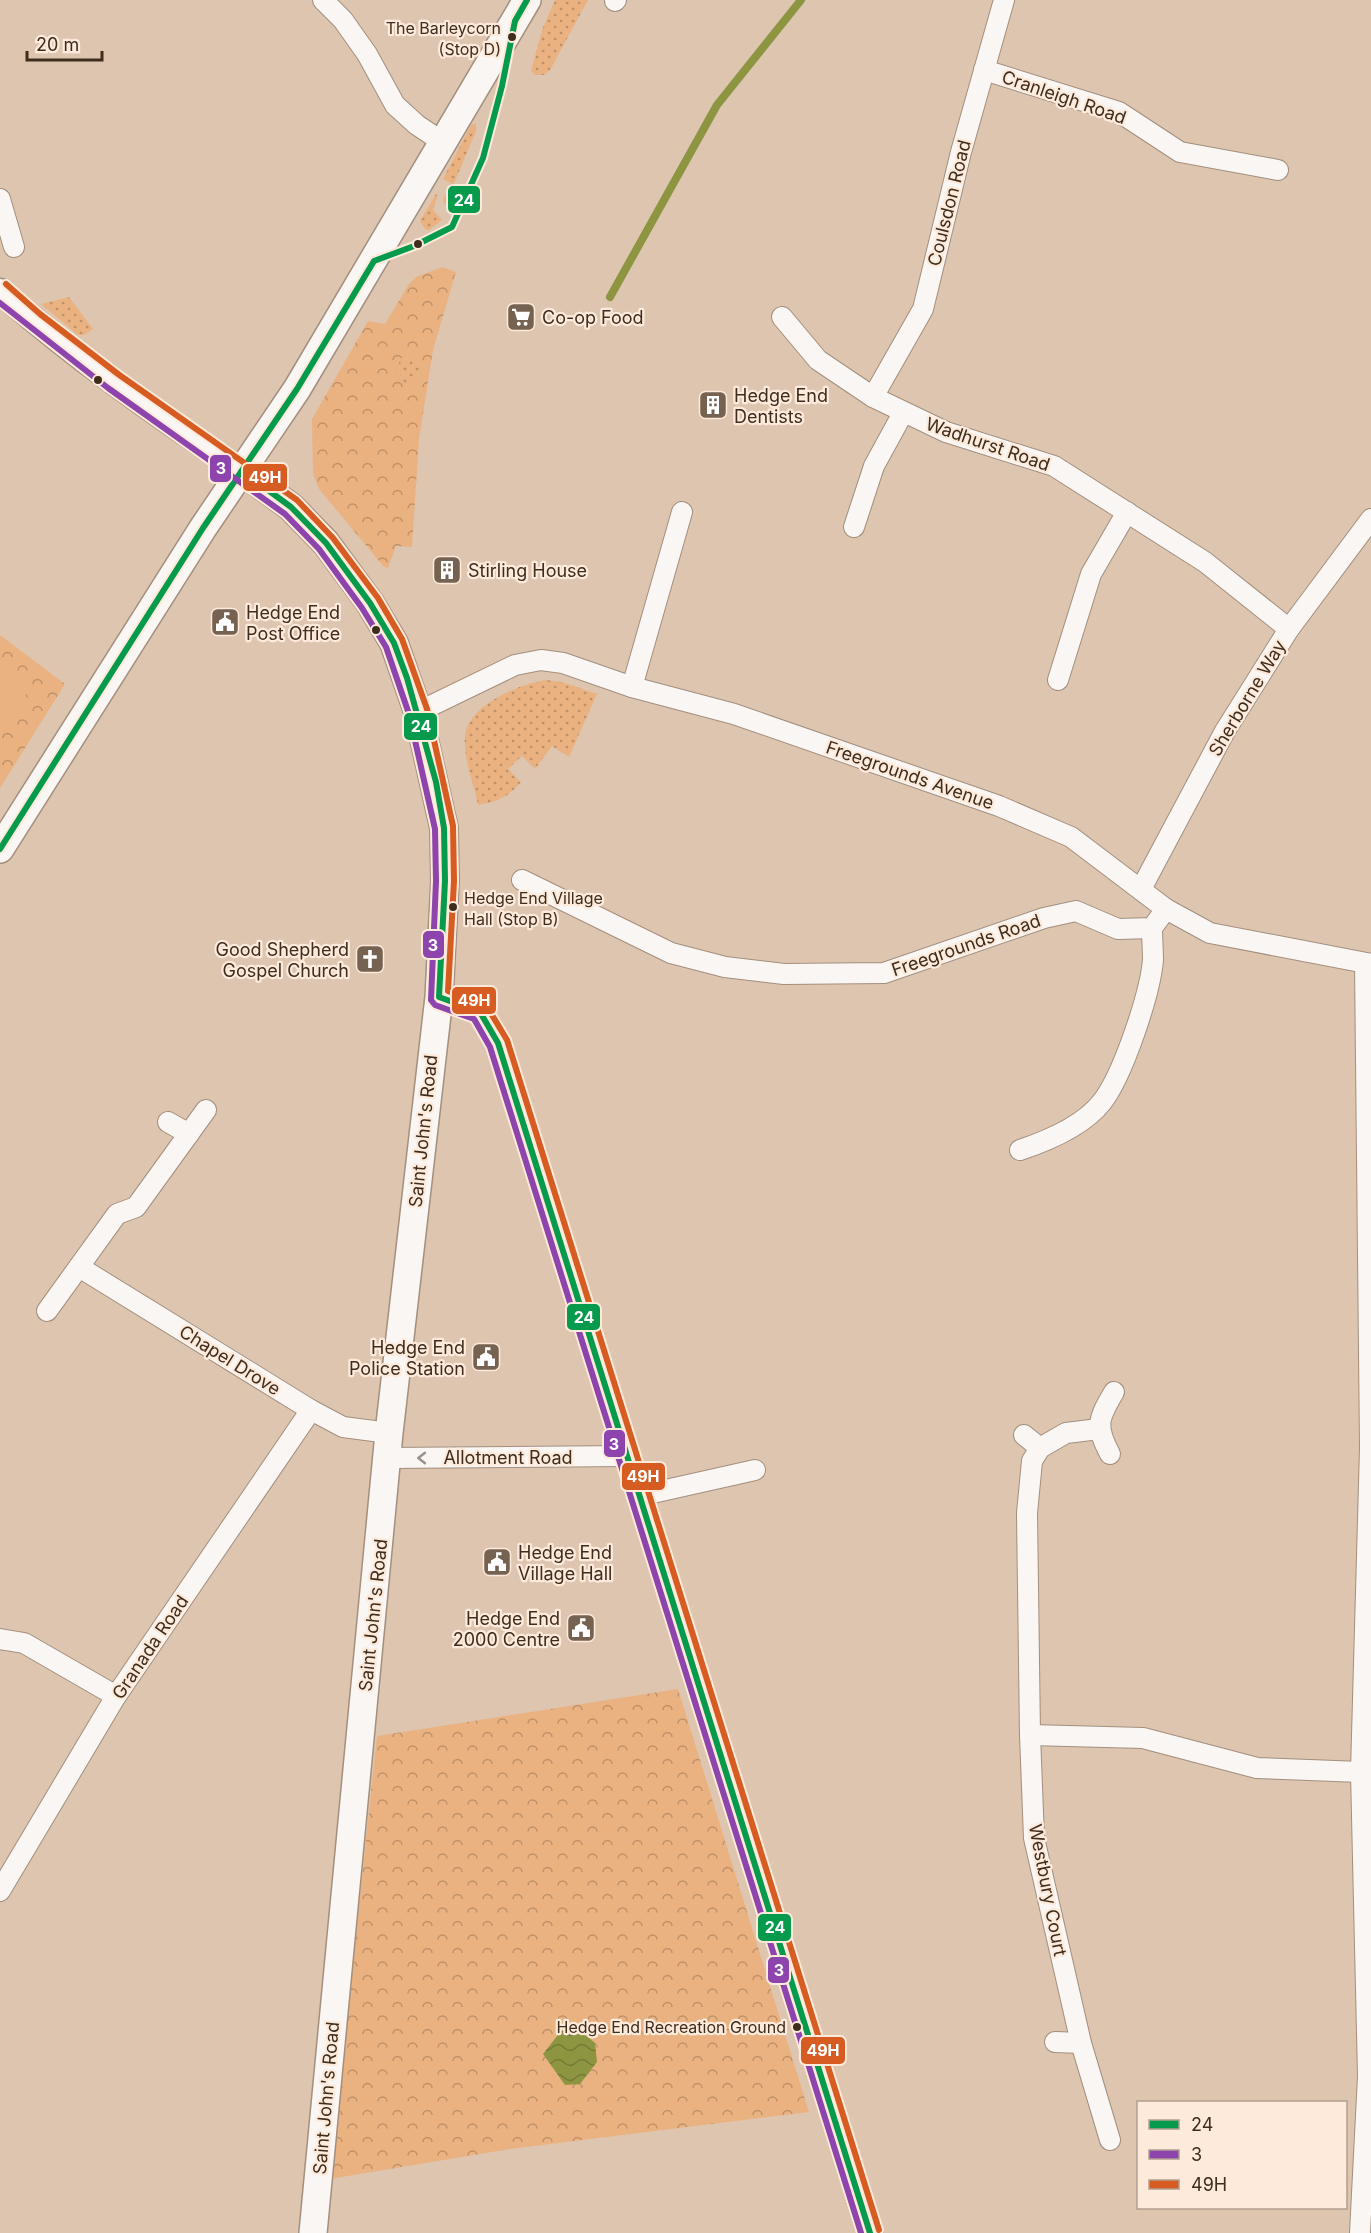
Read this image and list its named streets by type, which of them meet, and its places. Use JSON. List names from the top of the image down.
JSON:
{
  "streets": {
    "main road": ["Saint John's Road"],
    "street": [
      "Cranleigh Road",
      "Coulsdon Road",
      "Wadhurst Road",
      "Sherborne Way",
      "Freegrounds Avenue",
      "Freegrounds Road",
      "Chapel Drove",
      "Allotment Road",
      "Granada Road",
      "Westbury Court"
    ]
  },
  "crossings": [
    ["Cranleigh Road", "Coulsdon Road"],
    ["Coulsdon Road", "Wadhurst Road"],
    ["Wadhurst Road", "Sherborne Way"],
    ["Sherborne Way", "Freegrounds Avenue"],
    ["Freegrounds Avenue", "Saint John's Road"],
    ["Saint John's Road", "Chapel Drove"],
    ["Saint John's Road", "Allotment Road"],
    ["Chapel Drove", "Allotment Road"],
    ["Chapel Drove", "Granada Road"]
  ],
  "one_way": ["Allotment Road"],
  "places": {
    "other": ["The Barleycorn (Stop D)", "Hedge End Village Hall (Stop B)", "Hedge End Recreation Ground"],
    "supermarket": ["Co-op Food"],
    "building": ["Hedge End Dentists", "Stirling House"],
    "public building": [
      "Hedge End Post Office",
      "Hedge End Police Station",
      "Hedge End Village Hall",
      "Hedge End 2000 Centre"
    ],
    "church": ["Good Shepherd Gospel Church"]
  },
  "lines": ["transit line 24", "transit line 49H", "transit line 3"],
  "legend": ["24", "3", "49H"],
  "scale_bar": "20 m"
}
